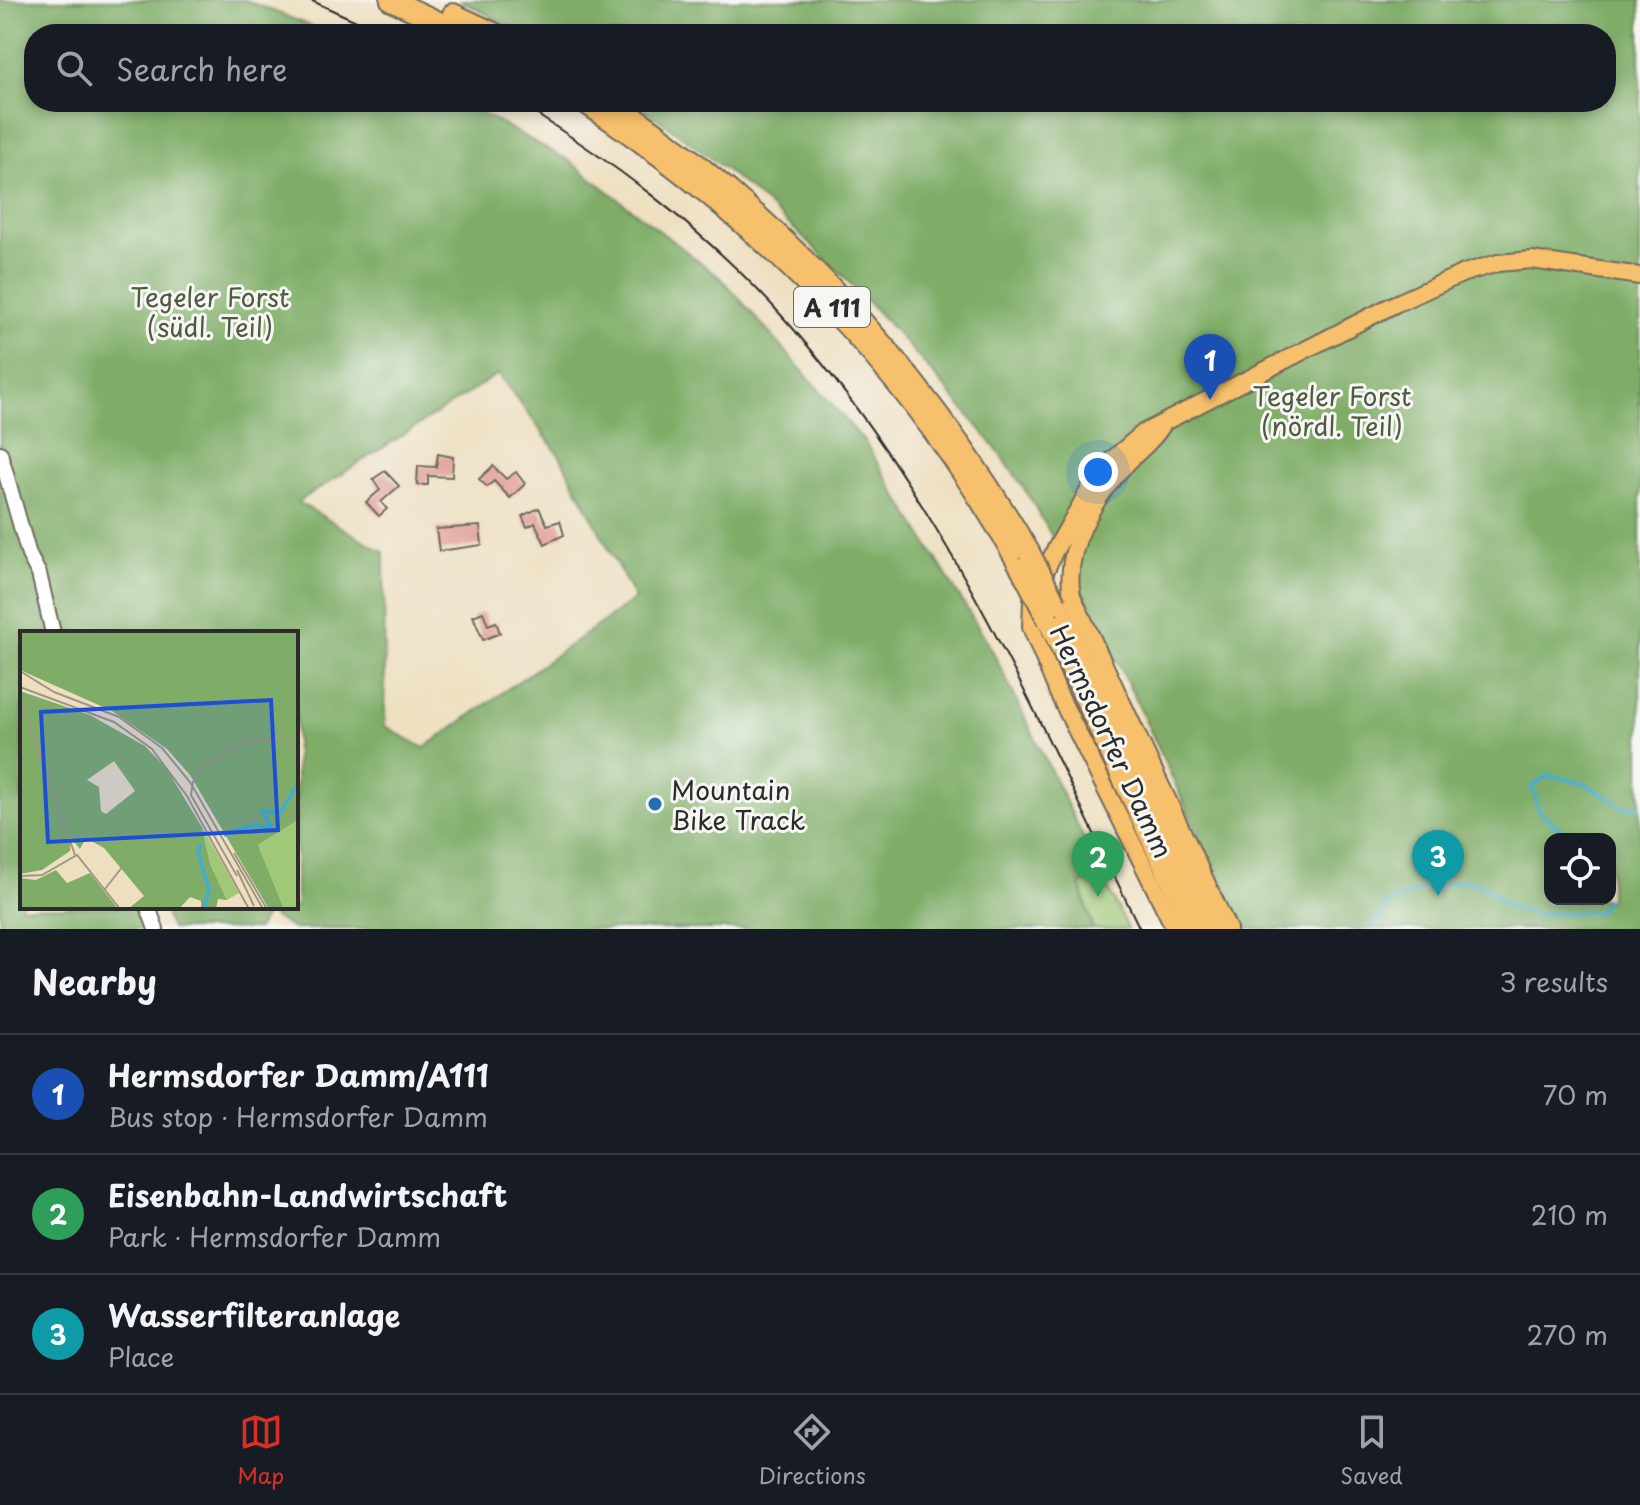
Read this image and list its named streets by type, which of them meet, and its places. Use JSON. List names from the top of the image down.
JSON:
{
  "streets": {
    "highway": ["A 111"],
    "main road": ["Hermsdorfer Damm"]
  },
  "parks": ["Tegeler Forst (südl. Teil)", "Tegeler Forst (nördl. Teil)"],
  "places": ["Mountain Bike Track"],
  "page": {
    "search": "Search here",
    "pins": ["1", "3", "2"],
    "heading": ["Nearby", "3 results"],
    "list": [
      {
        "mark": "1",
        "name": "Hermsdorfer Damm/A111",
        "note": "Bus stop · Hermsdorfer Damm",
        "value": "70 m"
      },
      {
        "mark": "2",
        "name": "Eisenbahn-Landwirtschaft",
        "note": "Park · Hermsdorfer Damm",
        "value": "210 m"
      },
      {
        "mark": "3",
        "name": "Wasserfilteranlage",
        "note": "Place",
        "value": "270 m"
      }
    ],
    "nav": ["Map", "Directions", "Saved"]
  }
}
